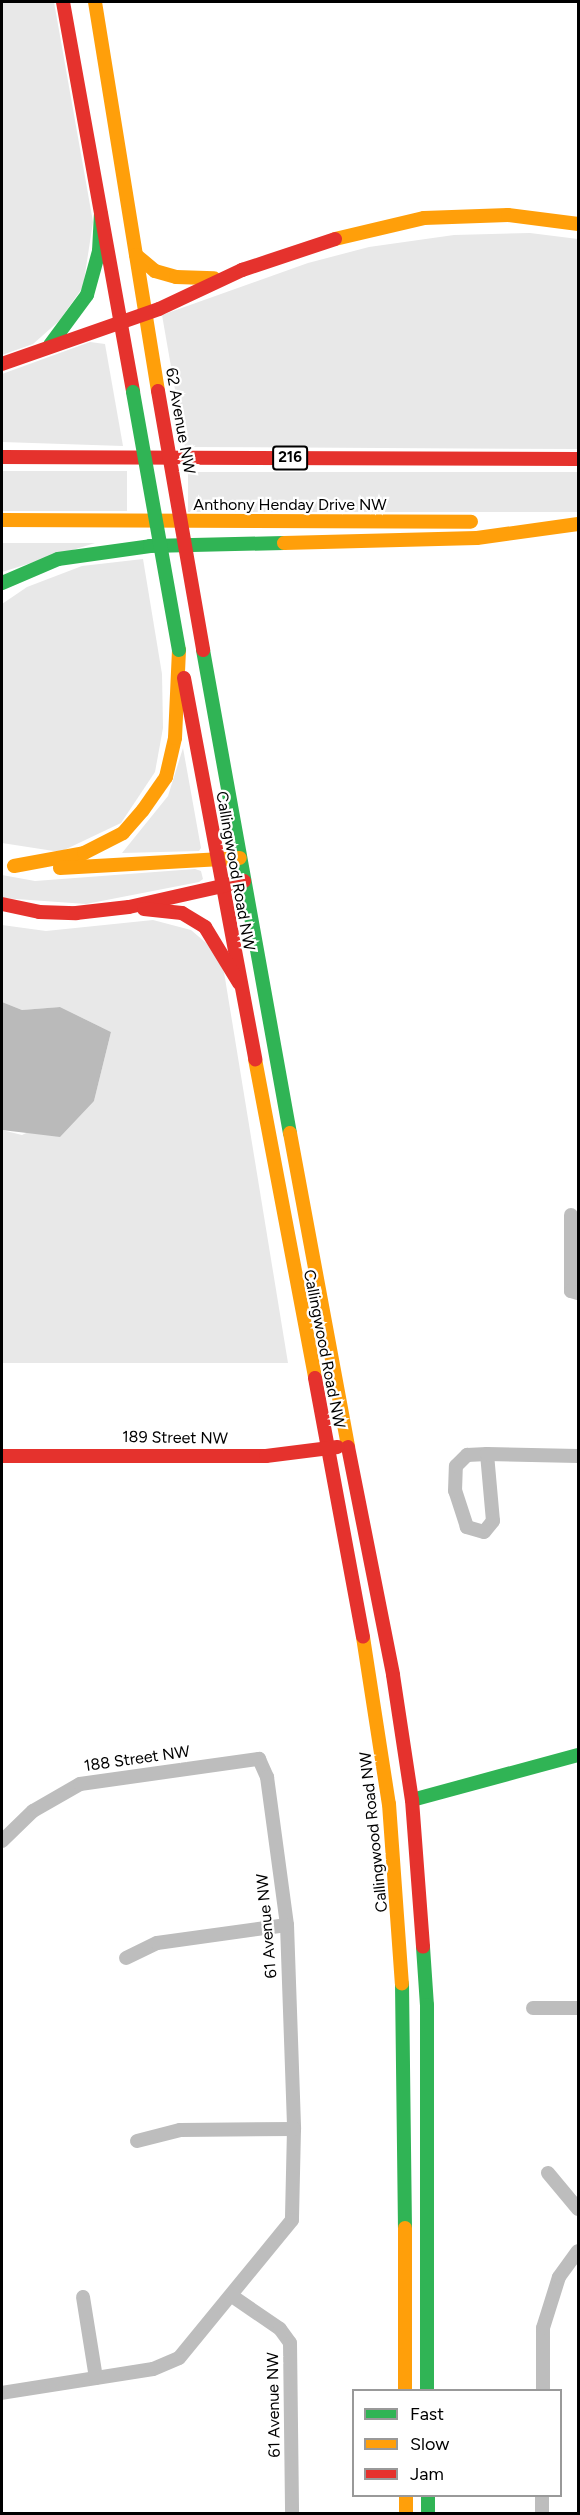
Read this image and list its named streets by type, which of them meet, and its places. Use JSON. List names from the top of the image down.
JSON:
{
  "streets": {
    "main road": [
      "62 Avenue NW",
      "216",
      "Anthony Henday Drive NW",
      "Callingwood Road NW",
      "189 Street NW"
    ],
    "street": ["188 Street NW", "61 Avenue NW"]
  },
  "crossings": [
    ["62 Avenue NW", "Callingwood Road NW"],
    ["Callingwood Road NW", "189 Street NW"],
    ["188 Street NW", "61 Avenue NW"]
  ],
  "legend": ["Fast", "Slow", "Jam"]
}
